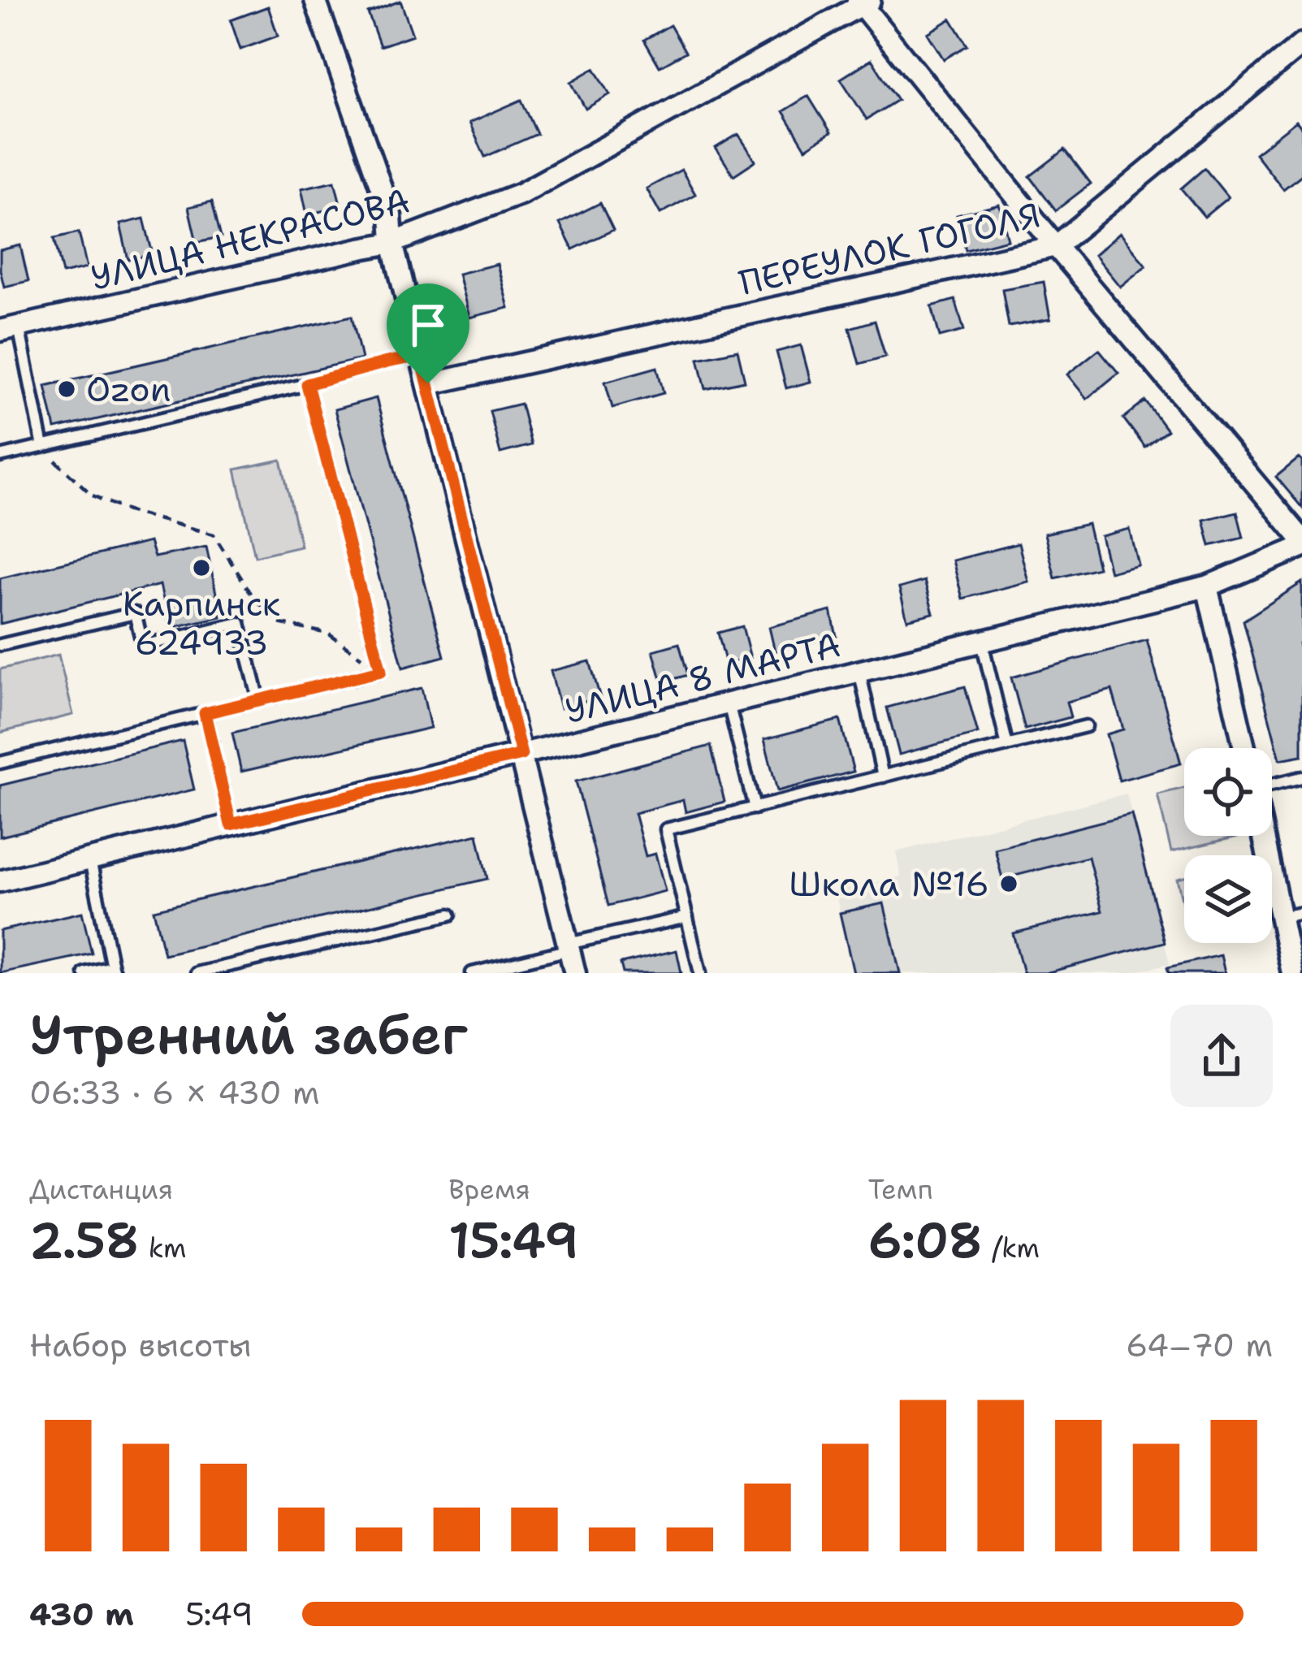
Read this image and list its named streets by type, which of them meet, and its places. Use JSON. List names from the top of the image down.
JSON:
{
  "streets": {
    "street": ["УЛИЦА НЕКРАСОВА", "ПЕРЕУЛОК ГОГОЛЯ", "УЛИЦА 8 МАРТА"]
  },
  "places": ["Ozon", "Карпинск 624933", "Школа №16"],
  "page": {
    "heading": ["Утренний забег", "06:33 · 6 × 430 m"],
    "stats": [
      ["Дистанция", "2.58 km"],
      ["Время", "15:49"],
      ["Темп", "6:08 /km"]
    ],
    "chart": ["Набор высоты", "64–70 m"],
    "list": [
      {
        "name": "430 m",
        "note": "5:49"
      }
    ]
  }
}
